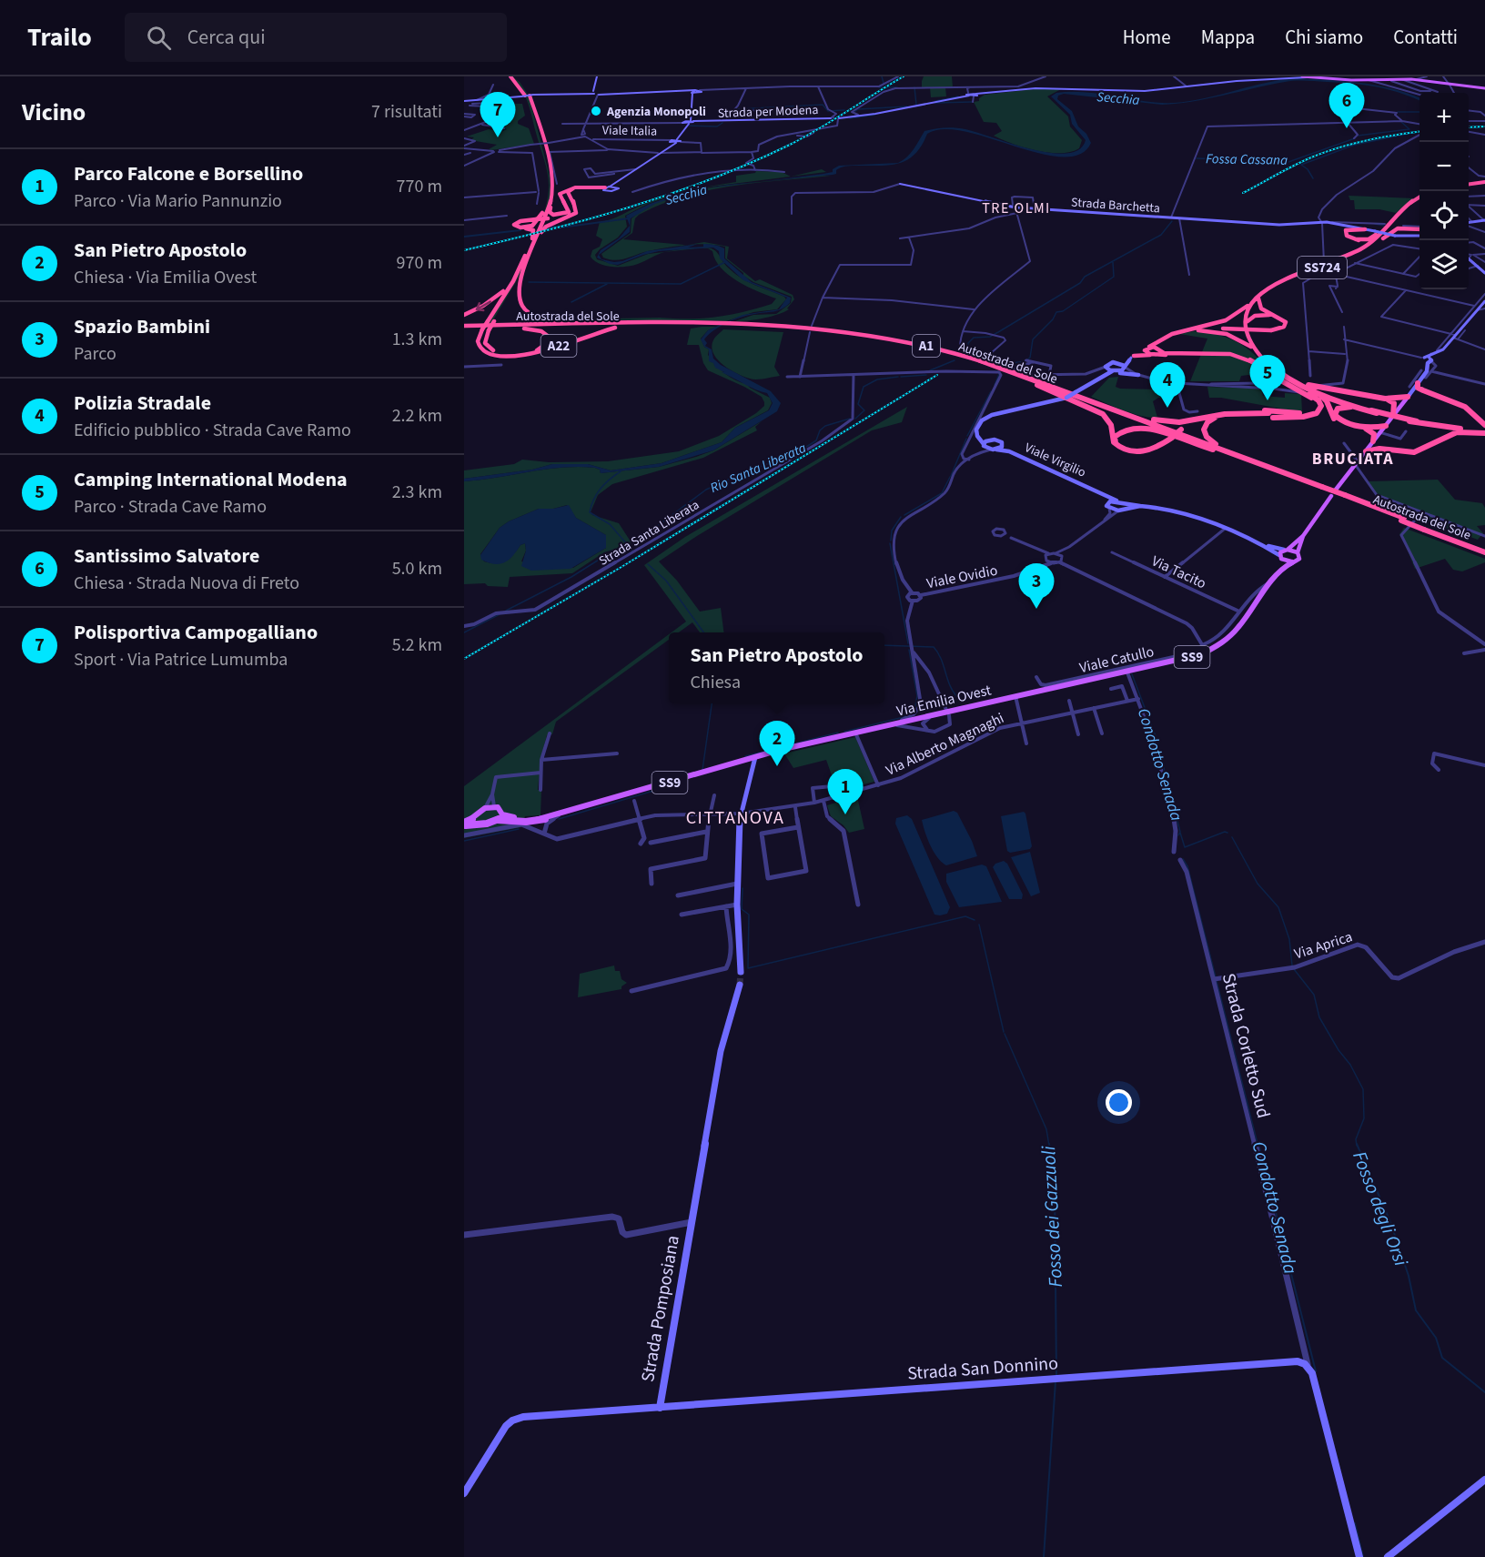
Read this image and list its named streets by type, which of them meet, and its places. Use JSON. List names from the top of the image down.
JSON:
{
  "streets": {
    "highway": [
      "SS724",
      "Autostrada del Sole",
      "A22",
      "A1"
    ],
    "main road": ["SS9", "Via Emilia Ovest"],
    "street": [
      "Strada per Modena",
      "Viale Italia",
      "Strada Barchetta",
      "Viale Virgilio",
      "Strada Santa Liberata",
      "Via Tacito",
      "Viale Ovidio",
      "Viale Catullo",
      "Via Alberto Magnaghi",
      "Via Aprica",
      "Strada Corletto Sud",
      "Strada Pomposiana",
      "Strada San Donnino"
    ]
  },
  "crossings": [
    ["Strada Barchetta", "SS724"],
    ["Autostrada del Sole", "A22"],
    ["Autostrada del Sole", "A1"],
    ["Via Tacito", "Viale Catullo"],
    ["SS9", "Via Emilia Ovest"],
    ["Viale Catullo", "Via Emilia Ovest"],
    ["Via Aprica", "Strada Corletto Sud"],
    ["Strada Corletto Sud", "Strada San Donnino"],
    ["Strada Pomposiana", "Strada San Donnino"]
  ],
  "districts": ["TRE OLMI", "BRUCIATA", "CITTANOVA"],
  "water": [
    "Secchia",
    "Fossa Cassana",
    "Rio Santa Liberata",
    "Condotto Senada",
    "Fosso degli Orsi",
    "Fosso dei Gazzuoli"
  ],
  "places": ["Agenzia Monopoli"],
  "page": {
    "header": "Trailo",
    "search": "Cerca qui",
    "nav": [
      "Home",
      "Mappa",
      "Chi siamo",
      "Contatti"
    ],
    "heading": ["Vicino", "7 risultati"],
    "pins": [
      "6",
      "7",
      "5",
      "4",
      "3",
      "2",
      "1"
    ],
    "map_buttons": ["+", "−"],
    "list": [
      {
        "mark": "1",
        "name": "Parco Falcone e Borsellino",
        "note": "Parco · Via Mario Pannunzio",
        "value": "770 m"
      },
      {
        "mark": "2",
        "name": "San Pietro Apostolo",
        "note": "Chiesa · Via Emilia Ovest",
        "value": "970 m"
      },
      {
        "mark": "3",
        "name": "Spazio Bambini",
        "note": "Parco",
        "value": "1.3 km"
      },
      {
        "mark": "4",
        "name": "Polizia Stradale",
        "note": "Edificio pubblico · Strada Cave Ramo",
        "value": "2.2 km"
      },
      {
        "mark": "5",
        "name": "Camping International Modena",
        "note": "Parco · Strada Cave Ramo",
        "value": "2.3 km"
      },
      {
        "mark": "6",
        "name": "Santissimo Salvatore",
        "note": "Chiesa · Strada Nuova di Freto",
        "value": "5.0 km"
      },
      {
        "mark": "7",
        "name": "Polisportiva Campogalliano",
        "note": "Sport · Via Patrice Lumumba",
        "value": "5.2 km"
      }
    ],
    "popup": ["San Pietro Apostolo", "Chiesa"]
  }
}
